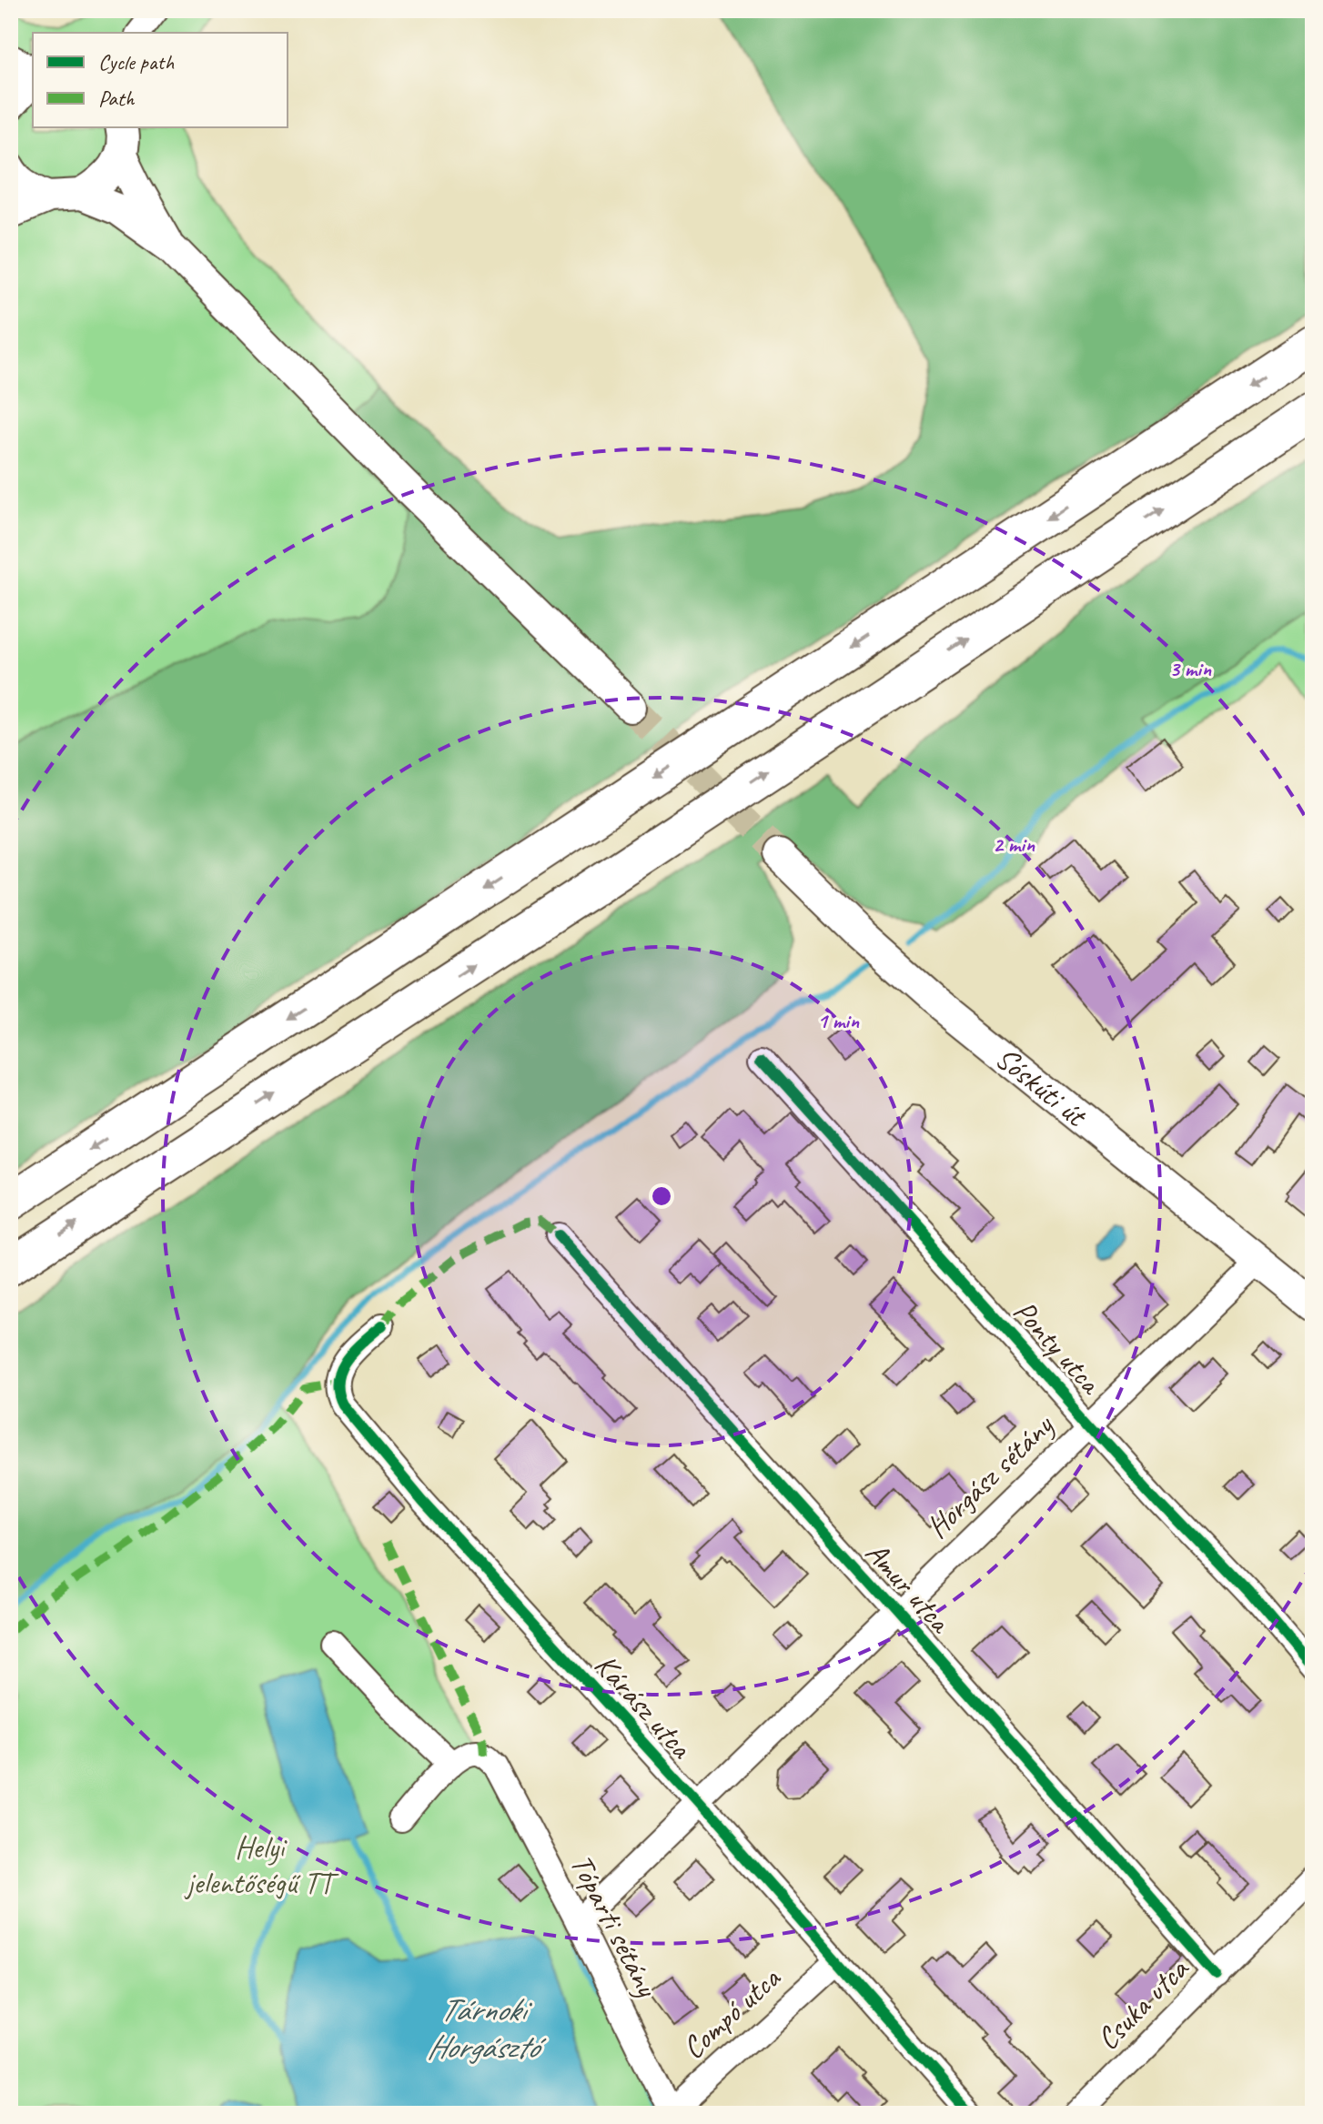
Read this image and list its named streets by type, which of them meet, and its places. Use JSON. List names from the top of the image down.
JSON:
{
  "streets": {
    "main road": ["Sóskúti út"],
    "street": [
      "Ponty utca",
      "Horgász sétány",
      "Amur utca",
      "Kárász utca",
      "Tóparti sétány",
      "Csuka utca",
      "Compó utca"
    ]
  },
  "crossings": [
    ["Sóskúti út", "Horgász sétány"],
    ["Ponty utca", "Horgász sétány"],
    ["Horgász sétány", "Amur utca"],
    ["Horgász sétány", "Kárász utca"],
    ["Horgász sétány", "Tóparti sétány"],
    ["Amur utca", "Csuka utca"],
    ["Kárász utca", "Compó utca"],
    ["Tóparti sétány", "Compó utca"]
  ],
  "water": ["Tárnoki Horgásztó"],
  "parks": ["Helyi jelentőségű TT"],
  "legend": ["Cycle path", "Path"],
  "rings": ["3 min", "2 min", "1 min"]
}
